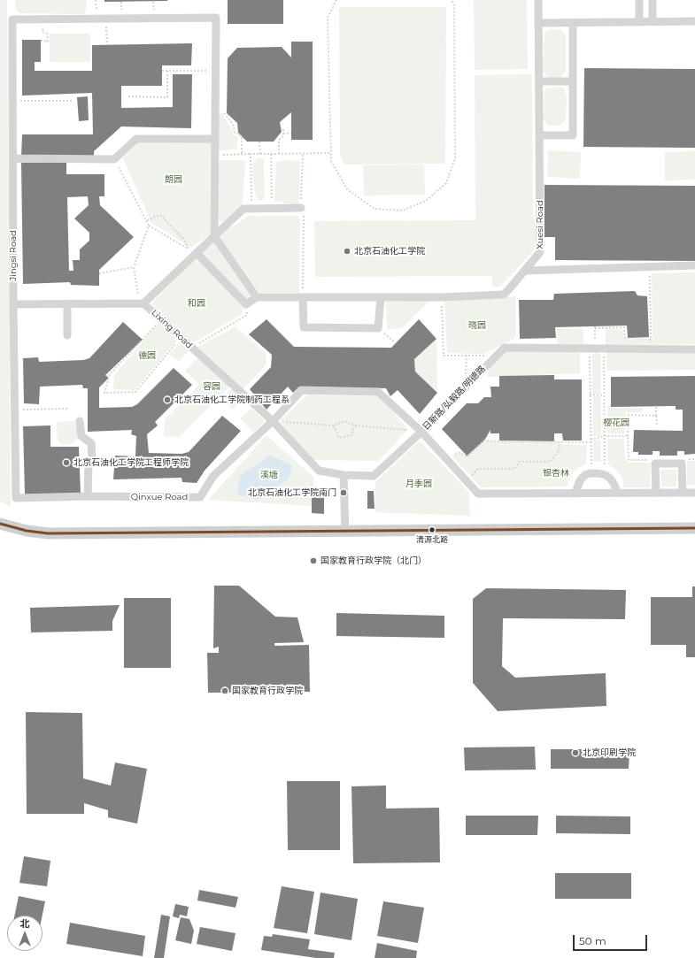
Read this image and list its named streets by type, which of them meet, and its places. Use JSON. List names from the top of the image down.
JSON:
{
  "streets": {
    "street": [
      "Xuesi Road",
      "Jingsi Road",
      "Lixing Road",
      "日新路/弘毅路/明德路",
      "Qinxue Road"
    ]
  },
  "crossings": [
    ["Jingsi Road", "Qinxue Road"],
    ["Lixing Road", "日新路/弘毅路/明德路"],
    ["Lixing Road", "Qinxue Road"]
  ],
  "parks": [
    "朗园",
    "和园",
    "晓园",
    "德园",
    "容园",
    "樱花园",
    "银杏林",
    "溪塘",
    "月季园"
  ],
  "places": [
    "北京石油化工学院",
    "北京石油化工学院制药工程系",
    "北京石油化工学院工程师学院",
    "北京石油化工学院南门",
    "清源北路",
    "国家教育行政学院（北门）",
    "国家教育行政学院",
    "北京印刷学院"
  ],
  "scale_bar": "50 m",
  "north": "top"
}
